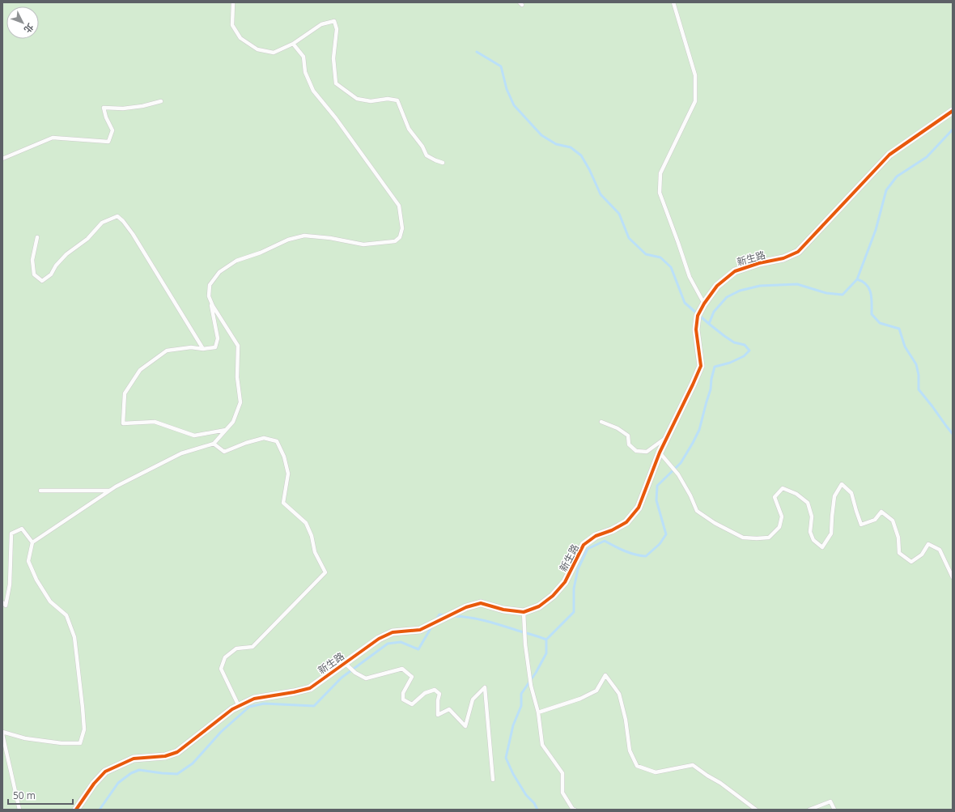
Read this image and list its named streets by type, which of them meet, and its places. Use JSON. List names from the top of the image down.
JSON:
{
  "streets": {
    "street": ["新生路"]
  },
  "scale_bar": "50 m",
  "north": "bottom right"
}
